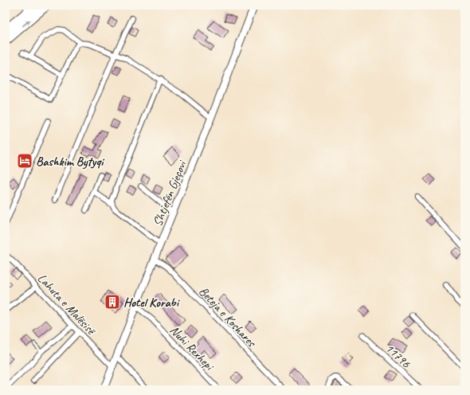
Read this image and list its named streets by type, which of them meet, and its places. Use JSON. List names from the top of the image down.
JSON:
{
  "streets": {
    "street": [
      "Shtjefën Gjeçovi",
      "Lahuta e Malësisë",
      "Beteja e Koshares",
      "Nuhi Rexhepi",
      "11796"
    ]
  },
  "crossings": [
    ["Shtjefën Gjeçovi", "Lahuta e Malësisë"],
    ["Shtjefën Gjeçovi", "Beteja e Koshares"],
    ["Shtjefën Gjeçovi", "Nuhi Rexhepi"]
  ],
  "places": {
    "hotel": ["Bashkim Bytyqi"],
    "building": ["Hotel Korabi"]
  }
}
